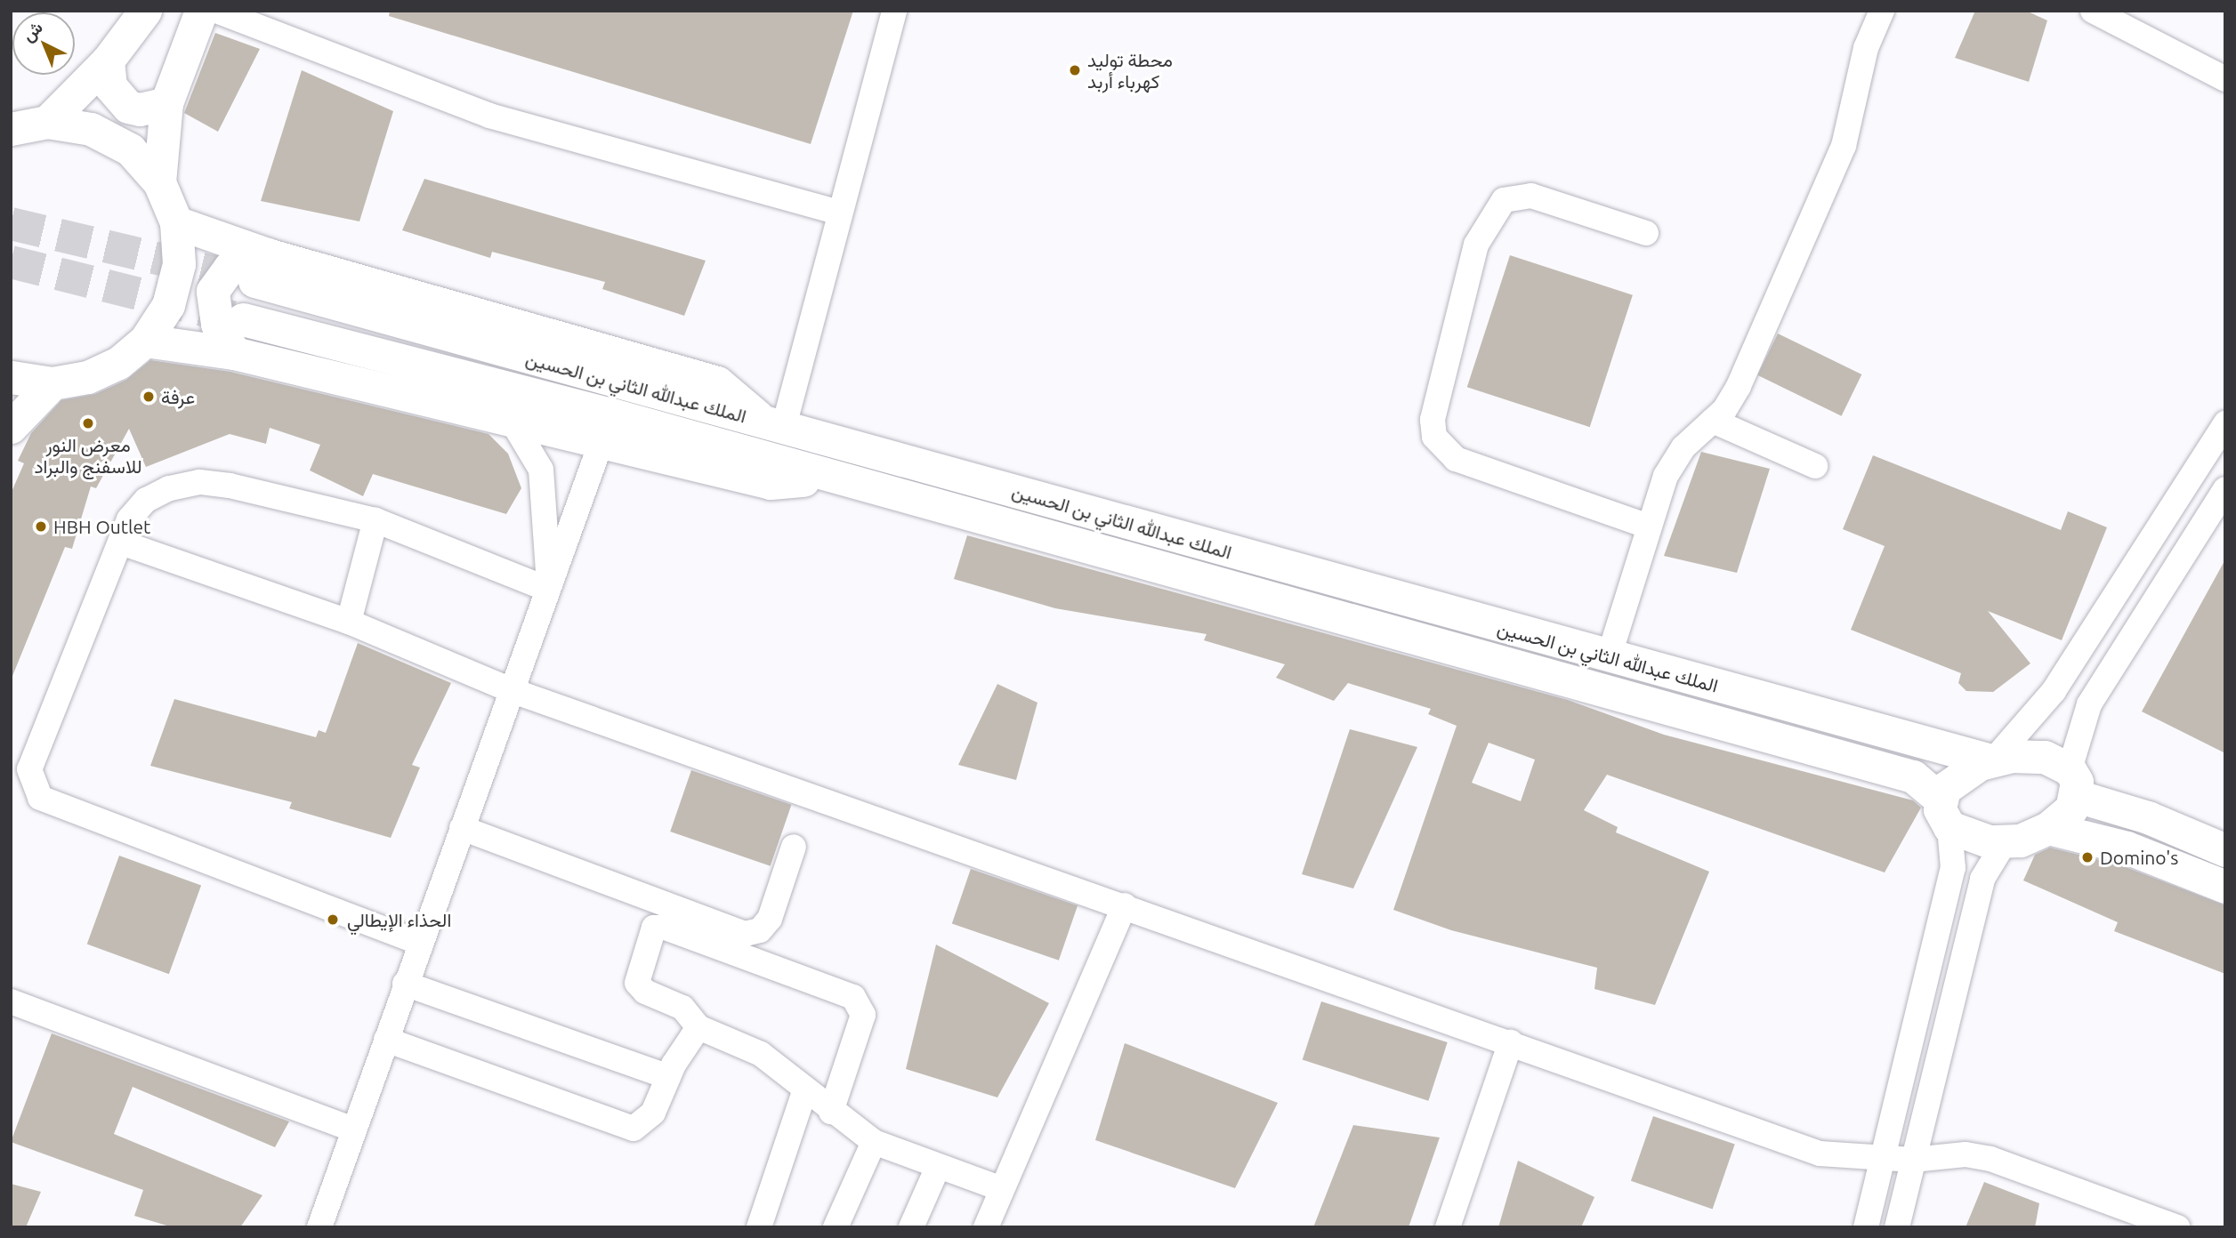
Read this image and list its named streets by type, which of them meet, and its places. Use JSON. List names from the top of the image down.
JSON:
{
  "streets": {
    "main road": ["الملك عبدالله الثاني بن الحسين"]
  },
  "places": [
    "محطة توليد كهرباء أربد",
    "عرفة",
    "معرض النور للاسفنج والبراد",
    "HBH Outlet",
    "Domino's",
    "الحذاء الإيطالي"
  ],
  "north": "top left"
}
